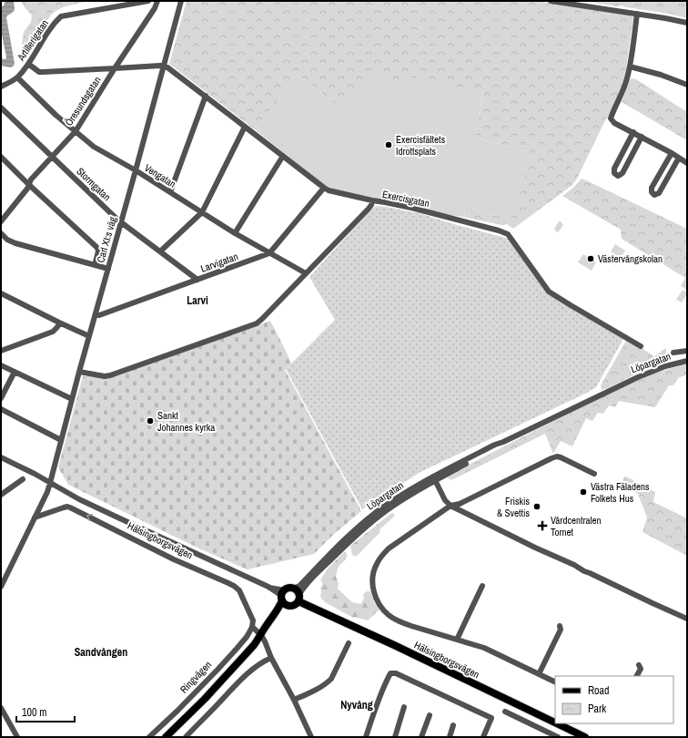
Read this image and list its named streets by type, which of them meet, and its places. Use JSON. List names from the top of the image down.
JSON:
{
  "streets": {
    "main road": ["Hälsingborgsvägen"],
    "street": [
      "Artillerigatan",
      "Öresundsgatan",
      "Vengatan",
      "Stormgatan",
      "Exercisgatan",
      "Carl XI:s väg",
      "Larvigatan",
      "Löpargatan",
      "Ringvägen"
    ]
  },
  "crossings": [
    ["Artillerigatan", "Vengatan"],
    ["Öresundsgatan", "Vengatan"],
    ["Öresundsgatan", "Stormgatan"],
    ["Vengatan", "Carl XI:s väg"],
    ["Vengatan", "Larvigatan"],
    ["Stormgatan", "Carl XI:s väg"],
    ["Stormgatan", "Larvigatan"],
    ["Exercisgatan", "Carl XI:s väg"],
    ["Carl XI:s väg", "Larvigatan"],
    ["Carl XI:s väg", "Hälsingborgsvägen"],
    ["Löpargatan", "Hälsingborgsvägen"],
    ["Hälsingborgsvägen", "Ringvägen"]
  ],
  "districts": ["Larvi", "Sandvången", "Nyvång"],
  "places": {
    "other": [
      "Exercisfältets Idrottsplats",
      "Västervångskolan",
      "Sankt Johannes kyrka",
      "Västra Fäladens Folkets Hus",
      "Friskis & Svettis"
    ],
    "health": ["Vårdcentralen Tornet"]
  },
  "legend": ["Road", "Park"],
  "scale_bar": "100 m"
}
